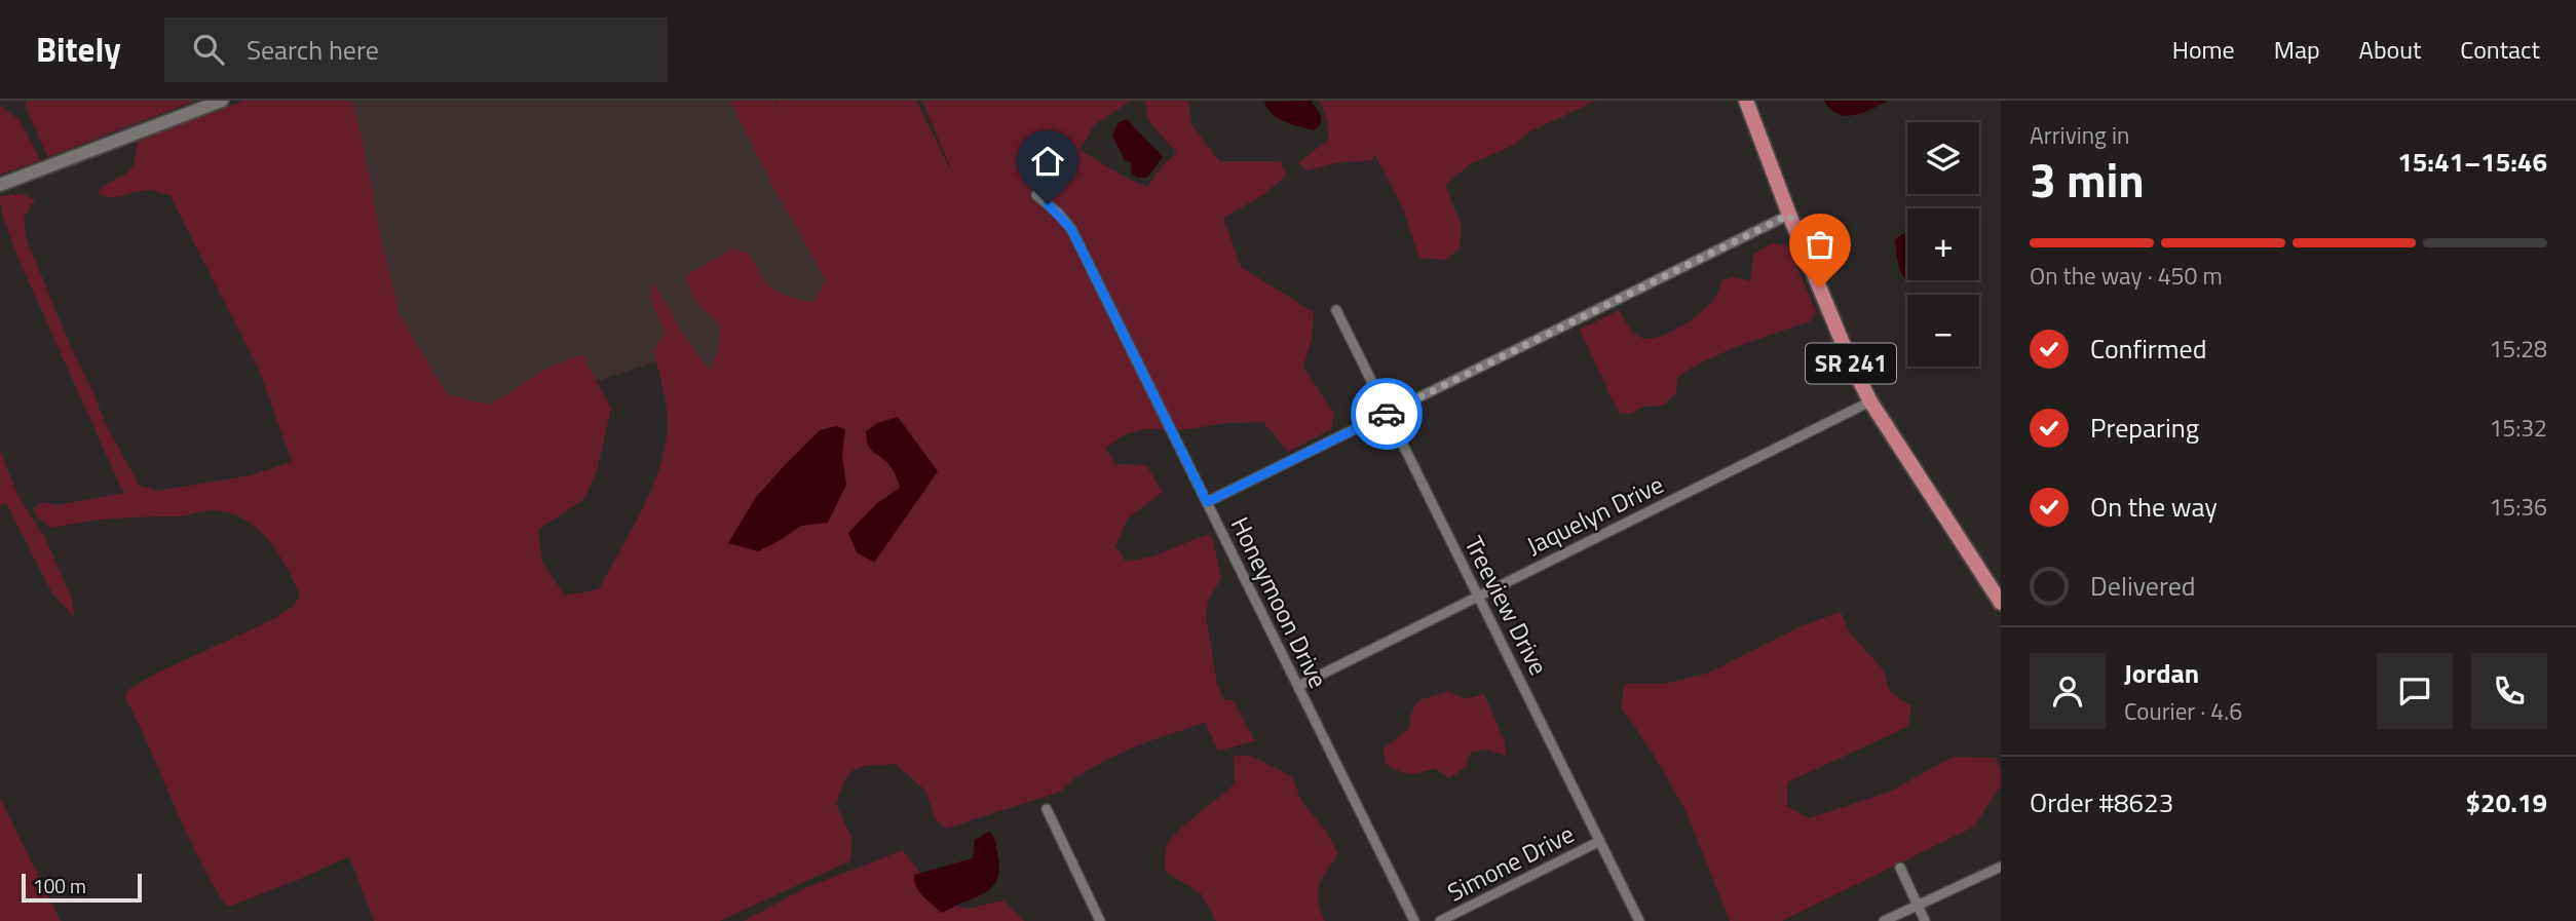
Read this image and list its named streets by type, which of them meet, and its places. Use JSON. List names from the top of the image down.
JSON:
{
  "streets": {
    "main road": ["SR 241"],
    "street": [
      "Jaquelyn Drive",
      "Honeymoon Drive",
      "Treeview Drive",
      "Simone Drive"
    ]
  },
  "crossings": [
    ["SR 241", "Jaquelyn Drive"],
    ["Jaquelyn Drive", "Honeymoon Drive"],
    ["Jaquelyn Drive", "Treeview Drive"],
    ["Treeview Drive", "Simone Drive"]
  ],
  "scale_bar": "100 m",
  "page": {
    "header": "Bitely",
    "search": "Search here",
    "nav": [
      "Home",
      "Map",
      "About",
      "Contact"
    ],
    "heading": ["3 min", "Arriving in", "15:41–15:46"],
    "panel": [
      "Jordan",
      "Courier · 4.6",
      "Order #8623",
      "$20.19"
    ],
    "map_buttons": ["+", "−"],
    "bar": "On the way · 450 m",
    "list": [
      ["Confirmed", "15:28"],
      ["Preparing", "15:32"],
      ["On the way", "15:36"],
      "Delivered"
    ],
    "scale": "100 m"
  }
}
